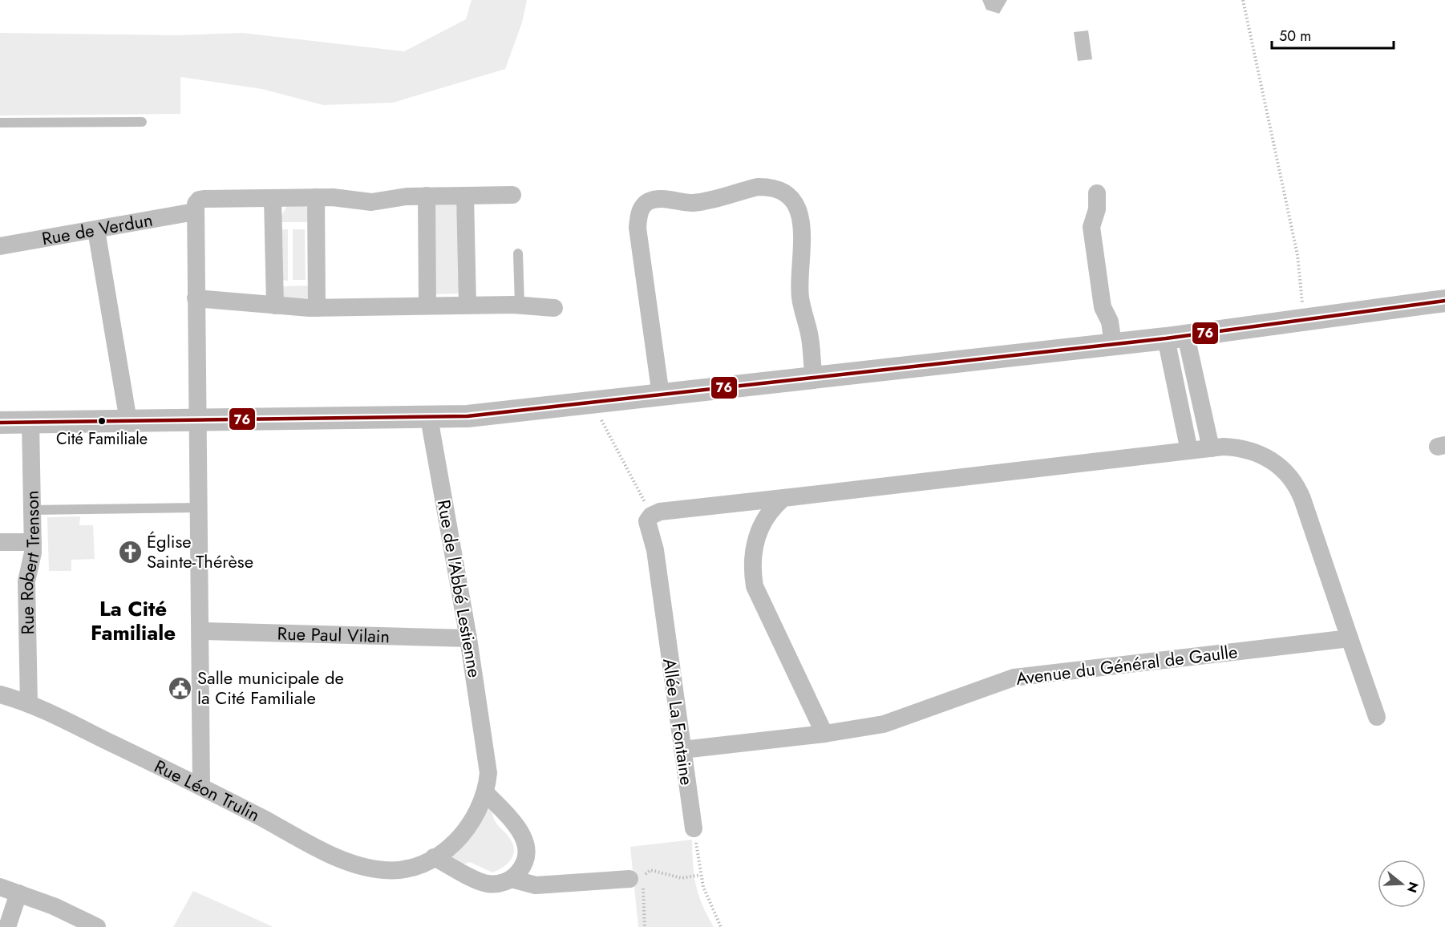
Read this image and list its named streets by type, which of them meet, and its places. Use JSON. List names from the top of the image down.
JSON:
{
  "streets": {
    "street": [
      "Rue de Verdun",
      "Rue Robert Trenson",
      "Rue de l'Abbé Lestienne",
      "Rue Paul Vilain",
      "Avenue du Général de Gaulle",
      "Allée La Fontaine",
      "Rue Léon Trulin"
    ]
  },
  "crossings": [
    ["Rue Robert Trenson", "Rue Léon Trulin"],
    ["Rue de l'Abbé Lestienne", "Rue Paul Vilain"],
    ["Rue de l'Abbé Lestienne", "Rue Léon Trulin"],
    ["Avenue du Général de Gaulle", "Allée La Fontaine"]
  ],
  "districts": ["La Cité Familiale"],
  "places": {
    "other": ["Cité Familiale"],
    "church": ["Église Sainte-Thérèse"],
    "public building": ["Salle municipale de la Cité Familiale"]
  },
  "lines": ["transit line 76"],
  "scale_bar": "50 m",
  "north": "right"
}
